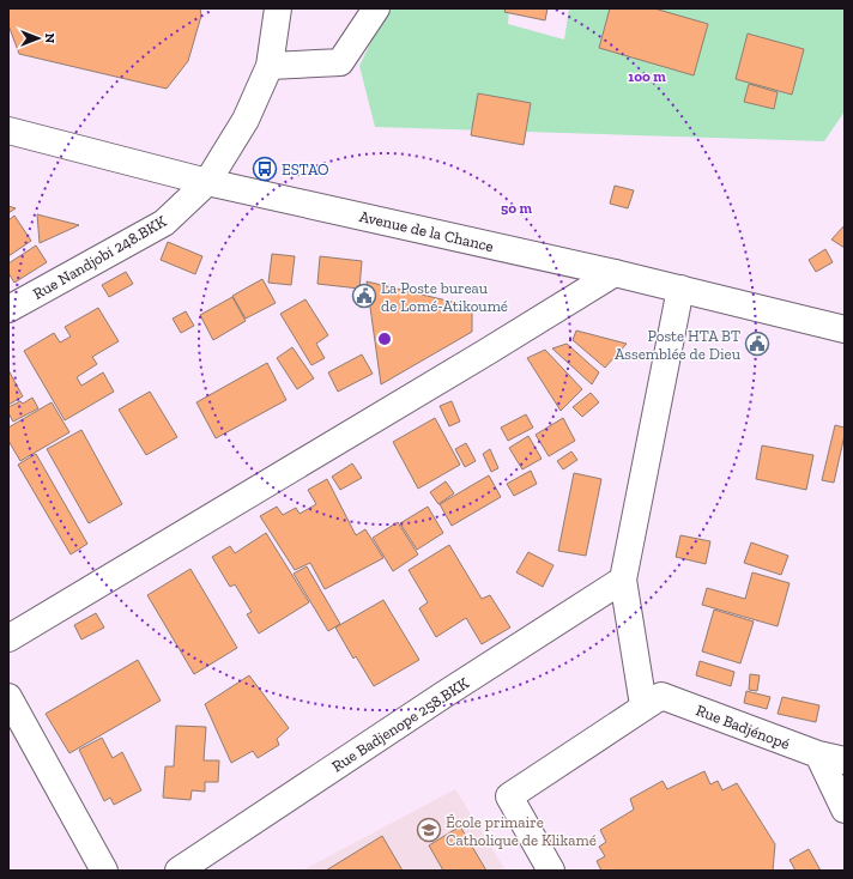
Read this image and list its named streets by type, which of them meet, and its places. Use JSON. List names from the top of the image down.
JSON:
{
  "streets": {
    "street": [
      "Avenue de la Chance",
      "Rue Nandjobi 248.BKK",
      "Rue Badjenope 258.BKK",
      "Rue Badjénopé"
    ]
  },
  "crossings": [
    ["Avenue de la Chance", "Rue Nandjobi 248.BKK"]
  ],
  "places": {
    "bus stop": ["ESTAO"],
    "public building": ["La Poste bureau de Lomé-Atikoumé", "Poste HTA BT Assemblée de Dieu"],
    "school or university": ["École primaire Catholique de Klikamé"]
  },
  "north": "right",
  "rings": ["100 m", "50 m"]
}
